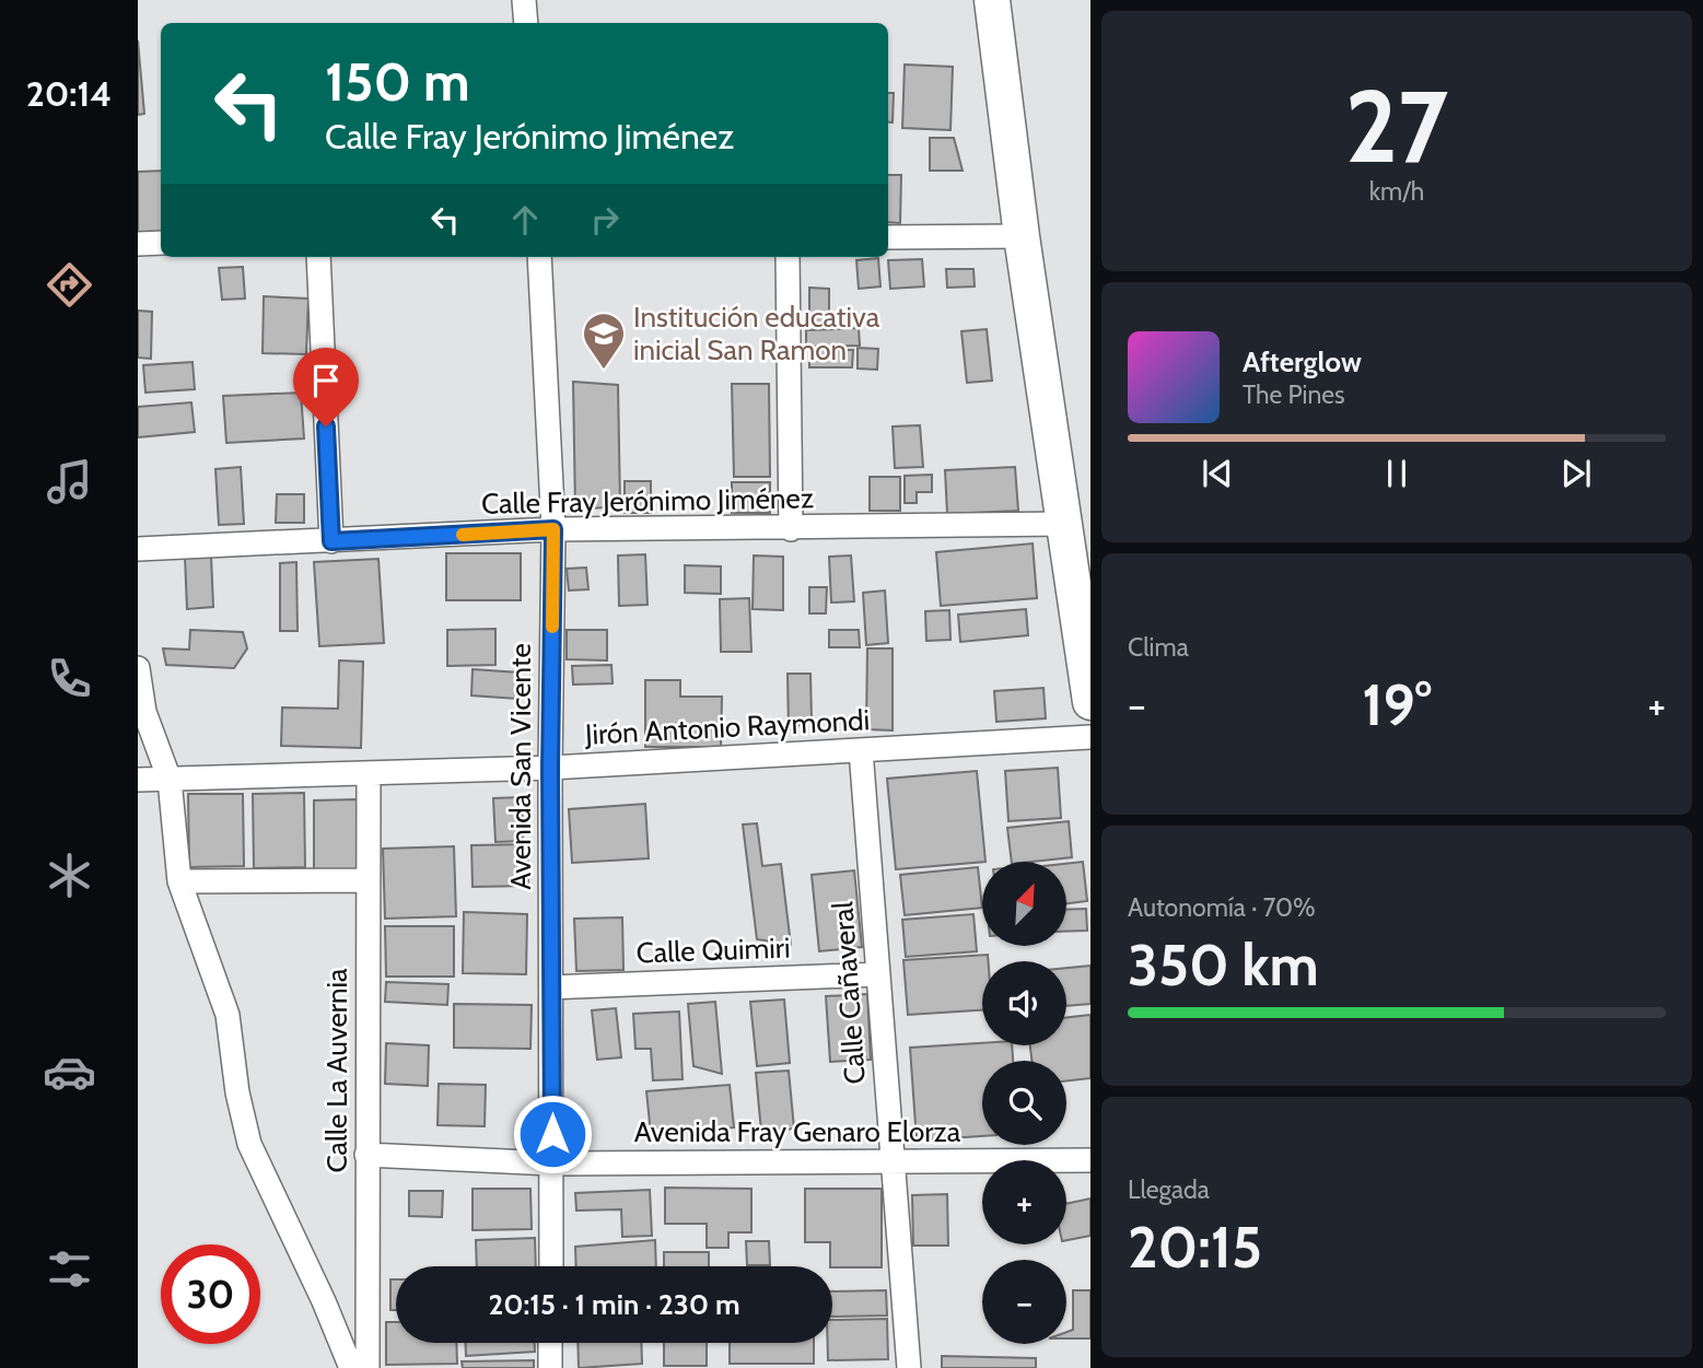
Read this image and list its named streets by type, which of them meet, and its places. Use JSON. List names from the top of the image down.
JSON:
{
  "streets": {
    "street": [
      "Calle Fray Jerónimo Jiménez",
      "Jirón Antonio Raymondi",
      "Avenida San Vicente",
      "Calle Quimiri",
      "Calle Cañaveral",
      "Calle La Auvernia",
      "Avenida Fray Genaro Elorza"
    ]
  },
  "crossings": [
    ["Calle Fray Jerónimo Jiménez", "Avenida San Vicente"],
    ["Jirón Antonio Raymondi", "Avenida San Vicente"],
    ["Jirón Antonio Raymondi", "Calle Cañaveral"],
    ["Jirón Antonio Raymondi", "Calle La Auvernia"],
    ["Avenida San Vicente", "Calle Quimiri"],
    ["Avenida San Vicente", "Avenida Fray Genaro Elorza"],
    ["Calle Quimiri", "Calle Cañaveral"],
    ["Calle Cañaveral", "Avenida Fray Genaro Elorza"],
    ["Calle La Auvernia", "Avenida Fray Genaro Elorza"]
  ],
  "places": {
    "school or university": ["Institución educativa inicial San Ramon"]
  },
  "north": "top right",
  "page": {
    "tabs": "20:14",
    "tile": [
      ["27", "km/h"],
      "Clima",
      ["Autonomía · 70%", "350 km"],
      ["Llegada", "20:15"]
    ],
    "turn": ["150 m", "Calle Fray Jerónimo Jiménez"],
    "song": ["Afterglow", "The Pines"],
    "heat": ["−", "19°", "+"],
    "map_buttons": ["+", "−"],
    "limit": "30",
    "trip": "20:15 · 1 min · 230 m"
  }
}
